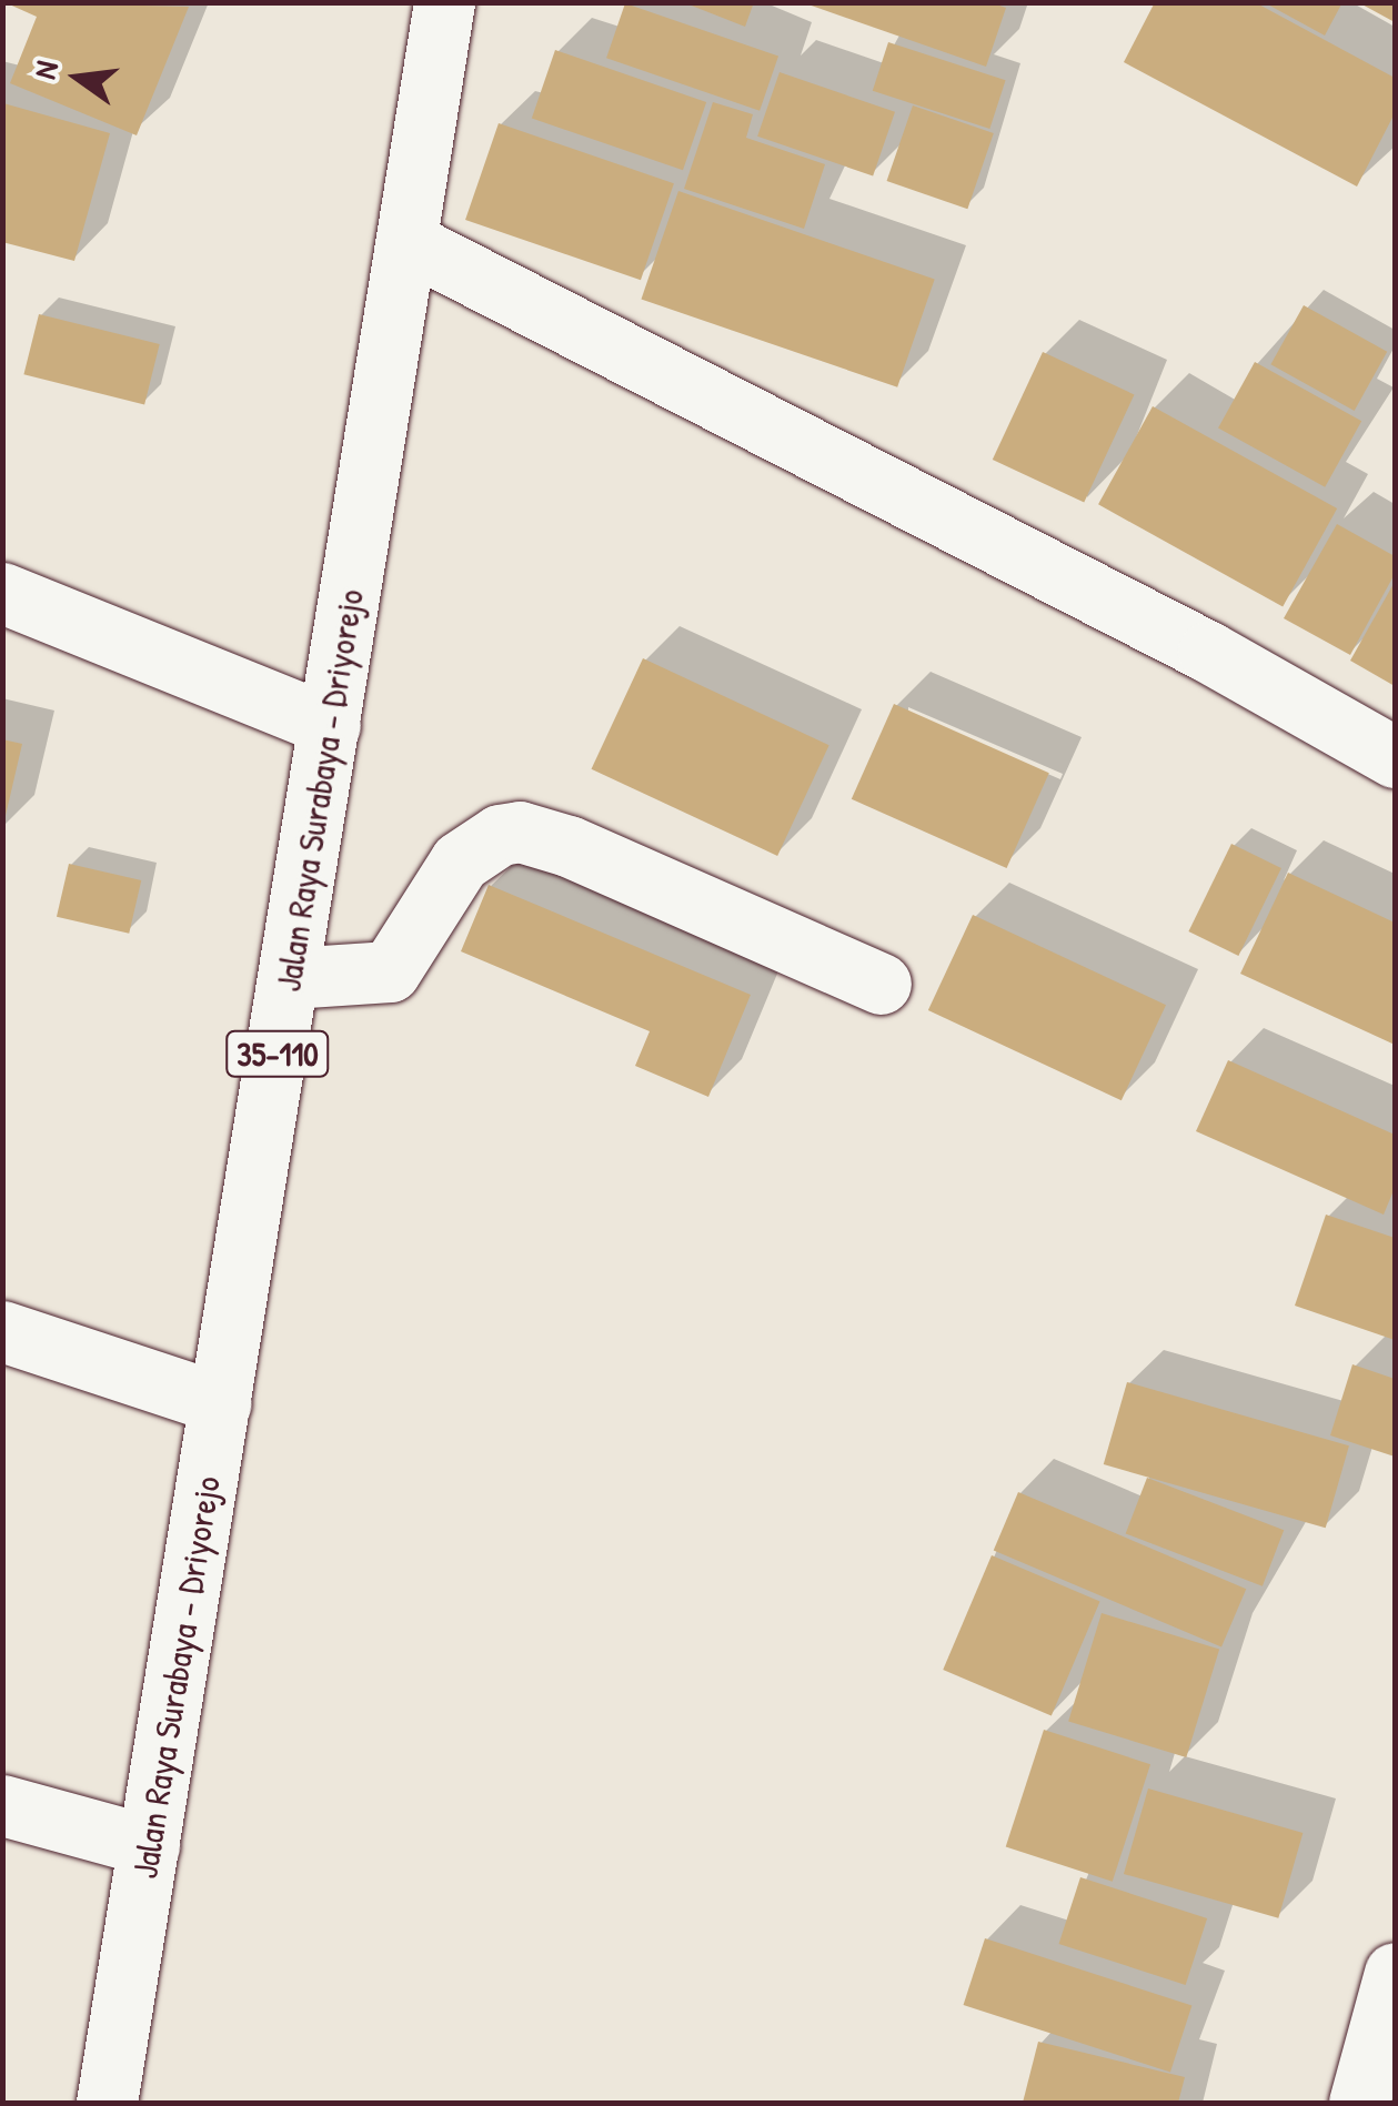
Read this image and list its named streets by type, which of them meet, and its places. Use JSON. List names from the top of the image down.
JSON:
{
  "streets": {
    "street": ["Jalan Raya Surabaya - Driyorejo", "35-110"]
  },
  "north": "left"
}
